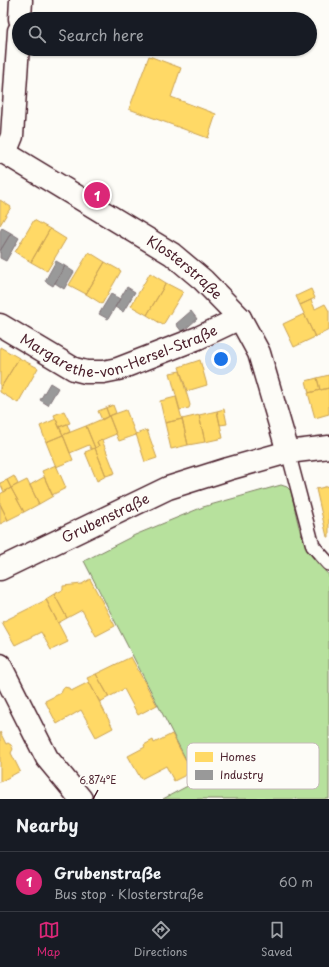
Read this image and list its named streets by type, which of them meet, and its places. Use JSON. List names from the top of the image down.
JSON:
{
  "streets": {
    "street": ["Klosterstraße", "Margarethe-von-Hersel-Straße", "Grubenstraße"]
  },
  "crossings": [
    ["Klosterstraße", "Margarethe-von-Hersel-Straße"],
    ["Klosterstraße", "Grubenstraße"]
  ],
  "legend": ["Homes", "Industry"],
  "page": {
    "search": "Search here",
    "pins": "1",
    "heading": "Nearby",
    "list": [
      {
        "mark": "1",
        "name": "Grubenstraße",
        "note": "Bus stop · Klosterstraße",
        "value": "60 m"
      }
    ],
    "nav": ["Map", "Directions", "Saved"]
  },
  "coordinates": ["6.874°E"]
}
